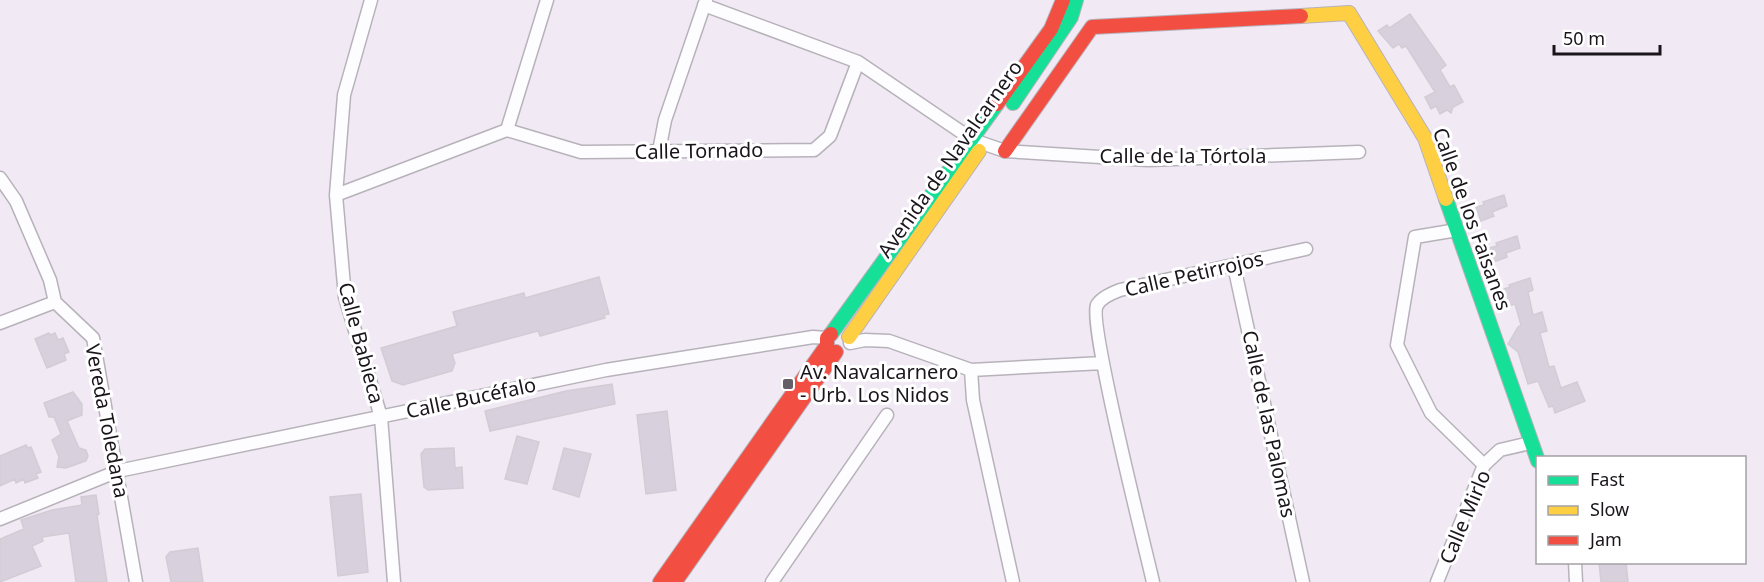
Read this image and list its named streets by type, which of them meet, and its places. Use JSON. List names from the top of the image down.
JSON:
{
  "streets": {
    "street": [
      "Calle Tornado",
      "Calle de la Tórtola",
      "Avenida de Navalcarnero",
      "Calle de los Faisanes",
      "Calle Petirrojos",
      "Calle Babieca",
      "Calle Bucéfalo",
      "Vereda Toledana",
      "Calle de las Palomas",
      "Calle Mirlo"
    ]
  },
  "crossings": [
    ["Calle Tornado", "Calle de la Tórtola"],
    ["Calle de la Tórtola", "Avenida de Navalcarnero"],
    ["Calle de la Tórtola", "Calle de los Faisanes"],
    ["Avenida de Navalcarnero", "Calle Bucéfalo"],
    ["Calle de los Faisanes", "Calle Mirlo"],
    ["Calle Petirrojos", "Calle de las Palomas"],
    ["Calle Babieca", "Calle Bucéfalo"],
    ["Calle Bucéfalo", "Vereda Toledana"]
  ],
  "places": {
    "transit": ["Av. Navalcarnero - Urb. Los Nidos"]
  },
  "legend": ["Fast", "Slow", "Jam"],
  "scale_bar": "50 m"
}
